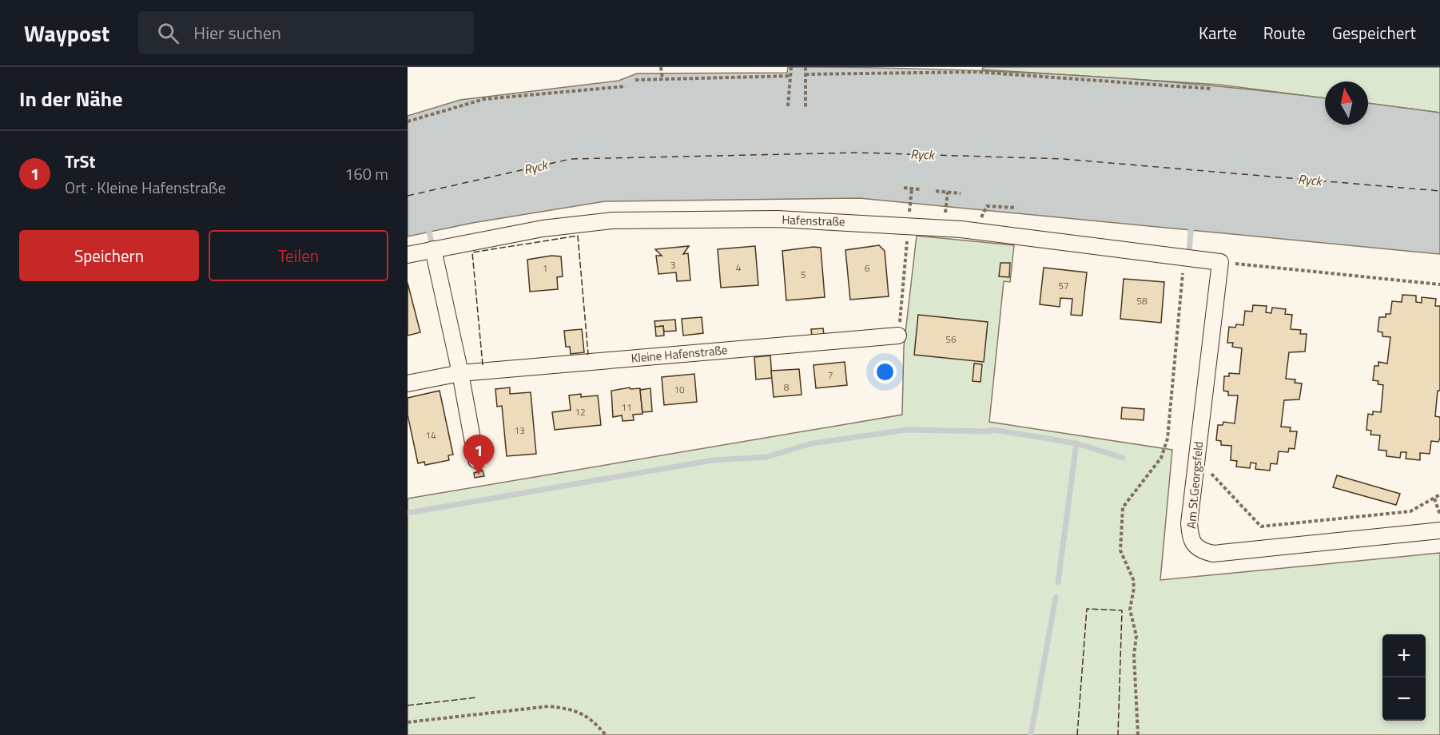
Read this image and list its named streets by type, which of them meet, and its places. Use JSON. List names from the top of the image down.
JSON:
{
  "streets": {
    "street": ["Hafenstraße", "Kleine Hafenstraße", "Am St.Georgsfeld"]
  },
  "crossings": [
    ["Hafenstraße", "Am St.Georgsfeld"]
  ],
  "water": ["Ryck"],
  "house_numbers": [
    "3",
    "4",
    "1",
    "6",
    "5",
    "57",
    "58",
    "56",
    "7",
    "8",
    "10",
    "11",
    "12",
    "13",
    "14"
  ],
  "north": "top",
  "page": {
    "header": "Waypost",
    "search": "Hier suchen",
    "nav": ["Karte", "Route", "Gespeichert"],
    "heading": "In der Nähe",
    "list": [
      {
        "mark": "1",
        "name": "TrSt",
        "note": "Ort · Kleine Hafenstraße",
        "value": "160 m"
      }
    ],
    "buttons": ["Speichern", "Teilen"],
    "pins": "1",
    "map_buttons": ["+", "−"]
  }
}
